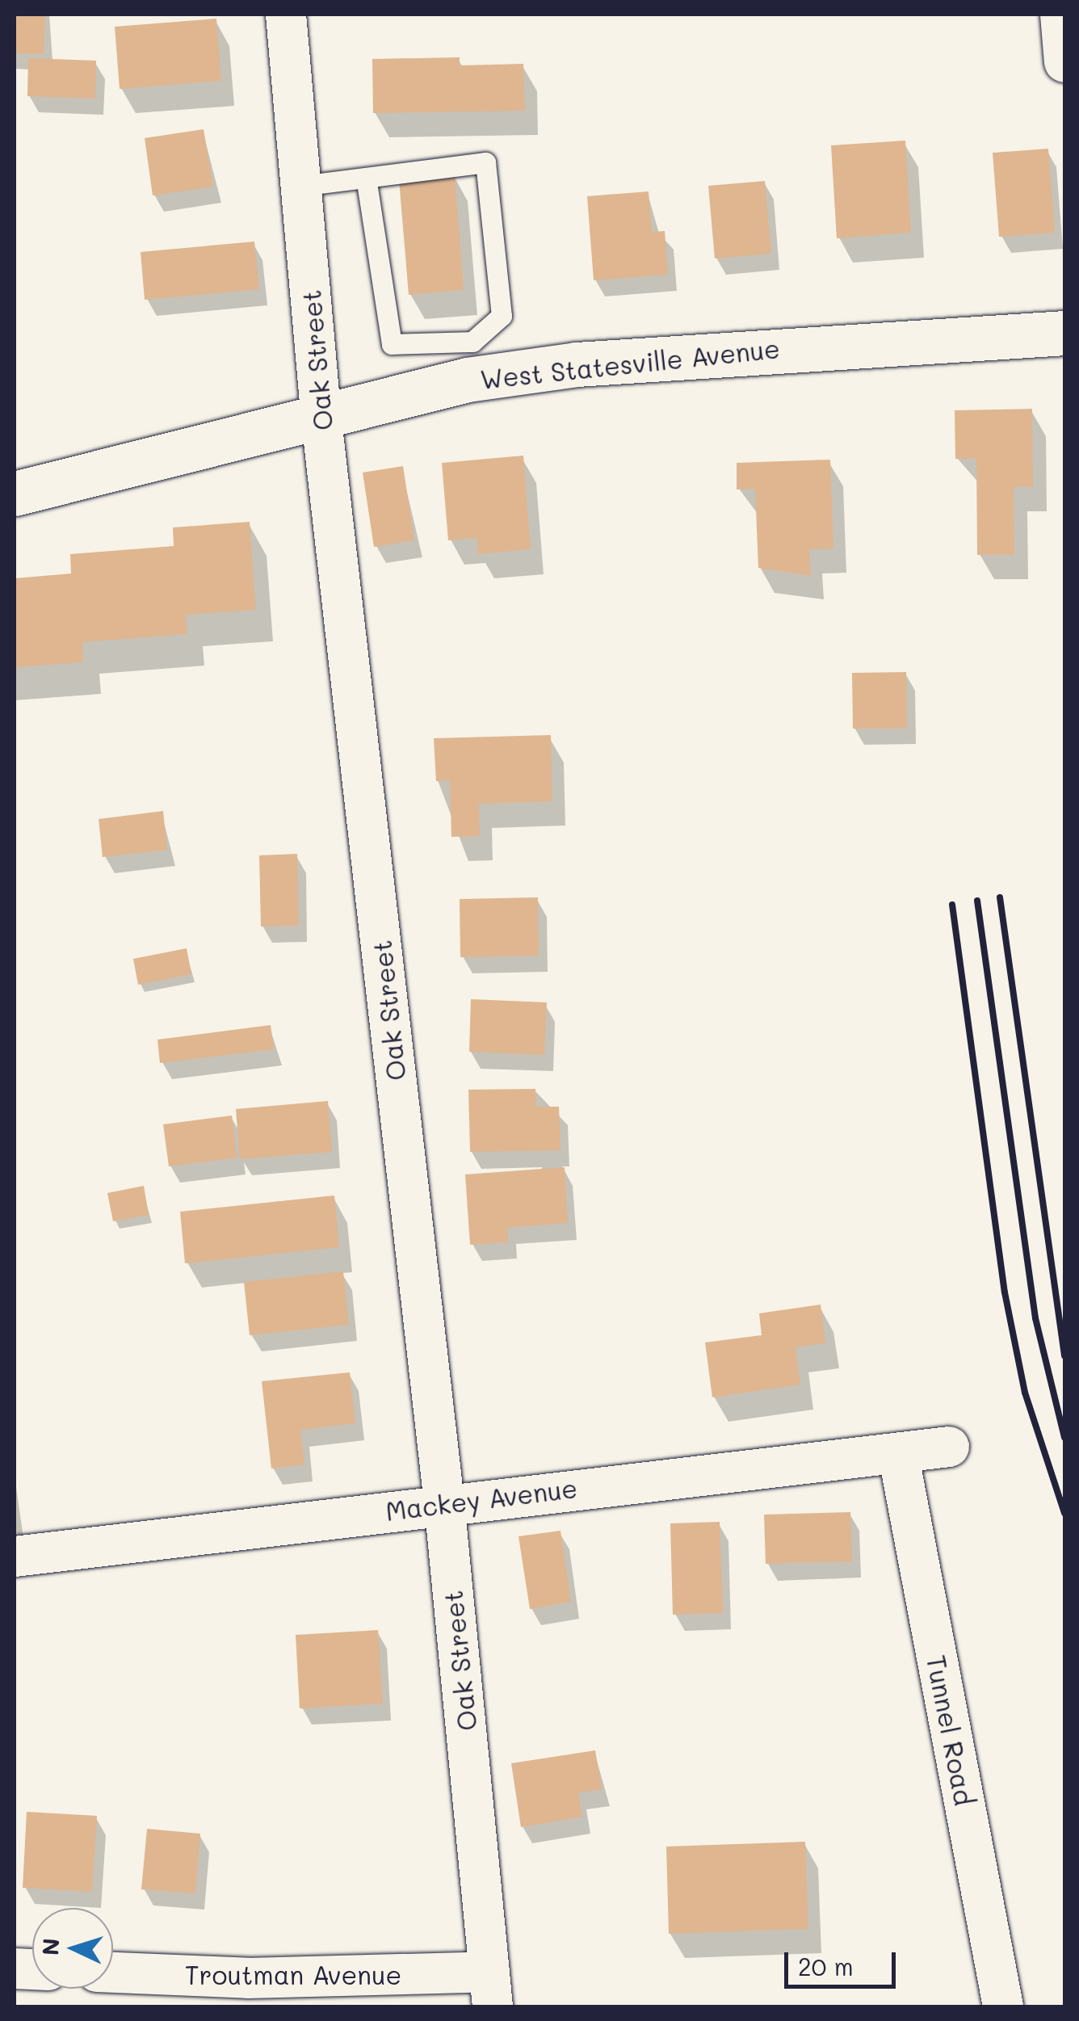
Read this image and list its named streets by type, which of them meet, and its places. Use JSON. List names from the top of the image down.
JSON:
{
  "streets": {
    "street": [
      "Oak Street",
      "West Statesville Avenue",
      "Mackey Avenue",
      "Tunnel Road",
      "Troutman Avenue"
    ]
  },
  "crossings": [
    ["Oak Street", "West Statesville Avenue"],
    ["Oak Street", "Mackey Avenue"],
    ["Oak Street", "Troutman Avenue"],
    ["Mackey Avenue", "Tunnel Road"]
  ],
  "scale_bar": "20 m",
  "north": "left"
}
